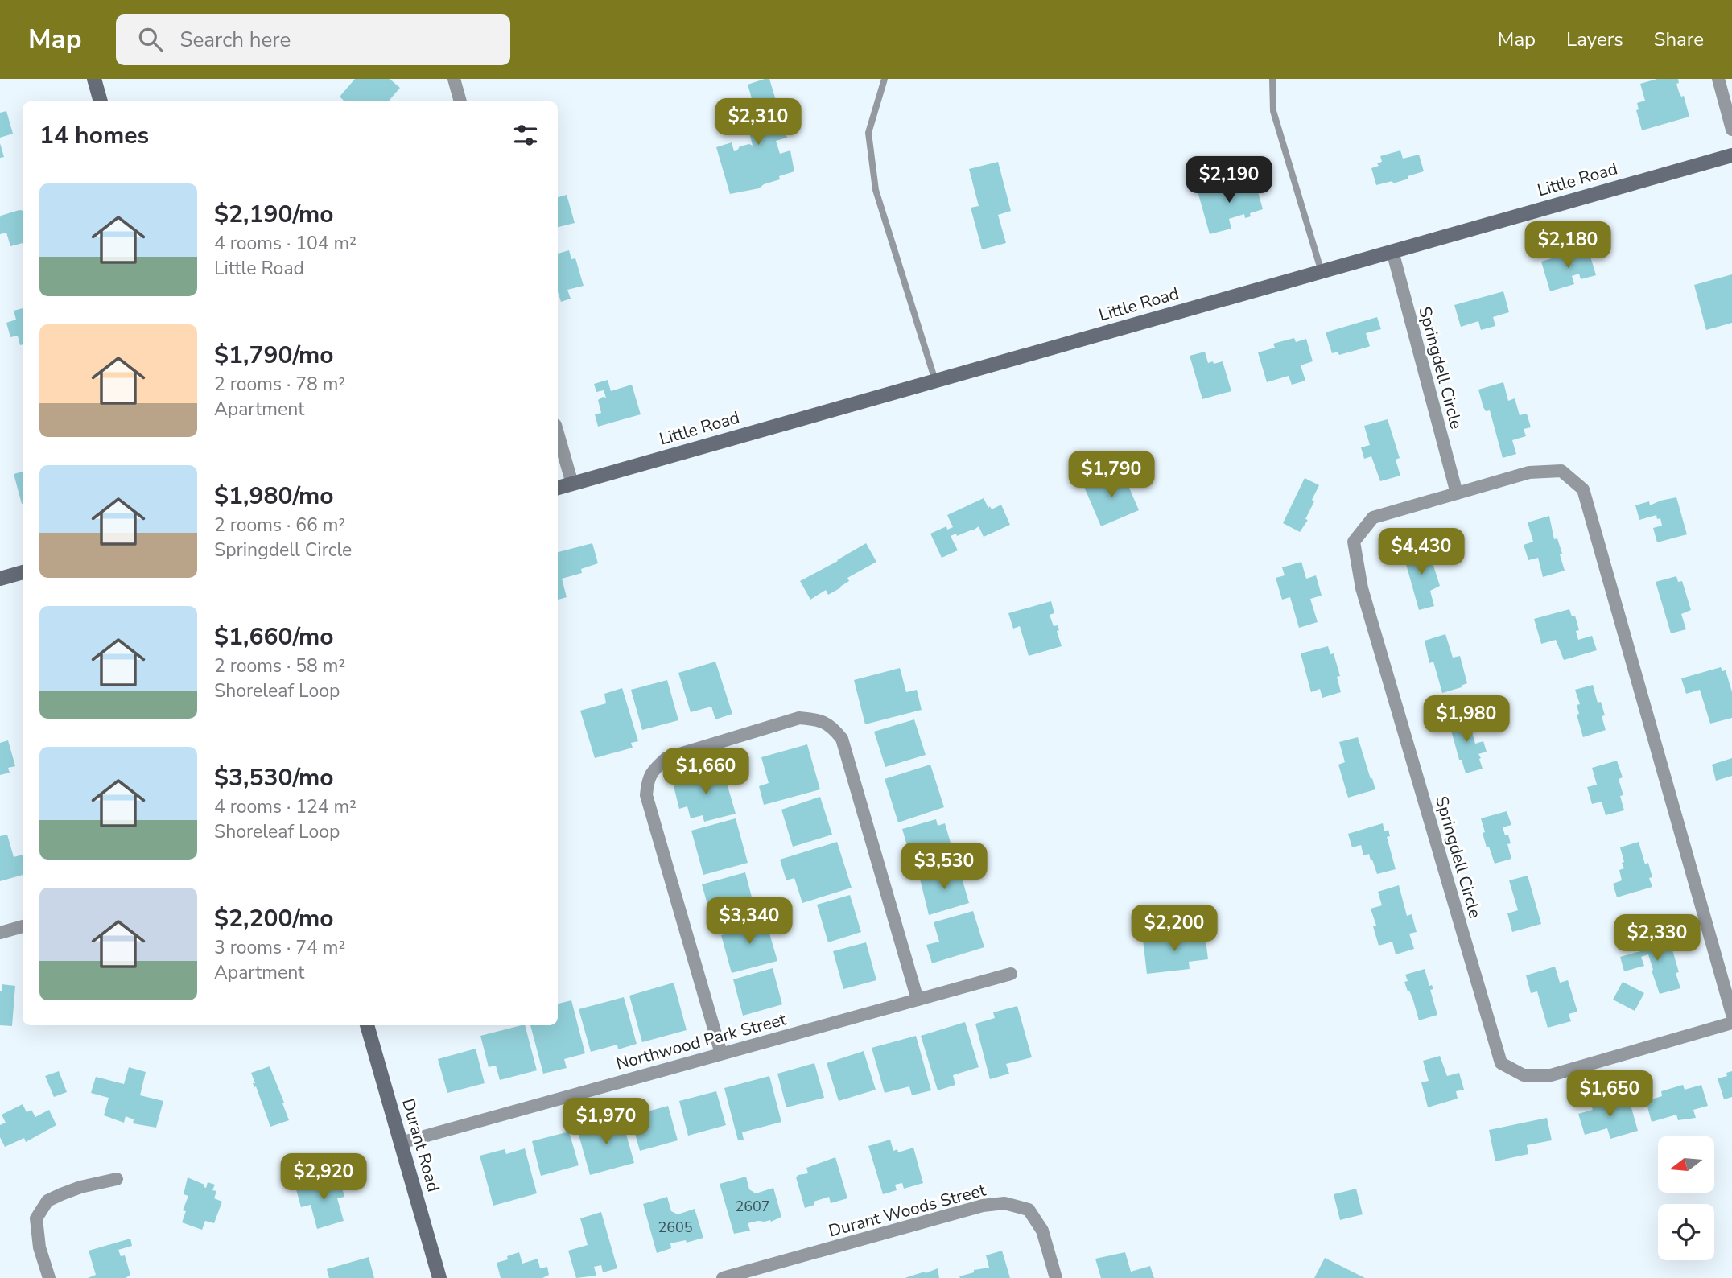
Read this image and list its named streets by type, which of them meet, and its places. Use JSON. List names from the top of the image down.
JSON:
{
  "streets": {
    "street": [
      "Little Road",
      "Springdell Circle",
      "Northwood Park Street",
      "Durant Road",
      "Durant Woods Street"
    ]
  },
  "crossings": [
    ["Little Road", "Springdell Circle"],
    ["Northwood Park Street", "Durant Road"]
  ],
  "house_numbers": ["2607", "2605"],
  "north": "left",
  "page": {
    "header": "Map",
    "search": "Search here",
    "nav": ["Map", "Layers", "Share"],
    "price": [
      "$2,310",
      "$2,190",
      "$2,180",
      "$1,790",
      "$4,430",
      "$1,980",
      "$1,660",
      "$3,530",
      "$3,340",
      "$2,200",
      "$2,330",
      "$1,650",
      "$1,970",
      "$2,920"
    ],
    "heading": "14 homes",
    "list": [
      {
        "name": "$2,190/mo",
        "note": "4 rooms · 104 m² · Little Road"
      },
      {
        "name": "$1,790/mo",
        "note": "2 rooms · 78 m² · Apartment"
      },
      {
        "name": "$1,980/mo",
        "note": "2 rooms · 66 m² · Springdell Circle"
      },
      {
        "name": "$1,660/mo",
        "note": "2 rooms · 58 m² · Shoreleaf Loop"
      },
      {
        "name": "$3,530/mo",
        "note": "4 rooms · 124 m² · Shoreleaf Loop"
      },
      {
        "name": "$2,200/mo",
        "note": "3 rooms · 74 m² · Apartment"
      }
    ]
  }
}
